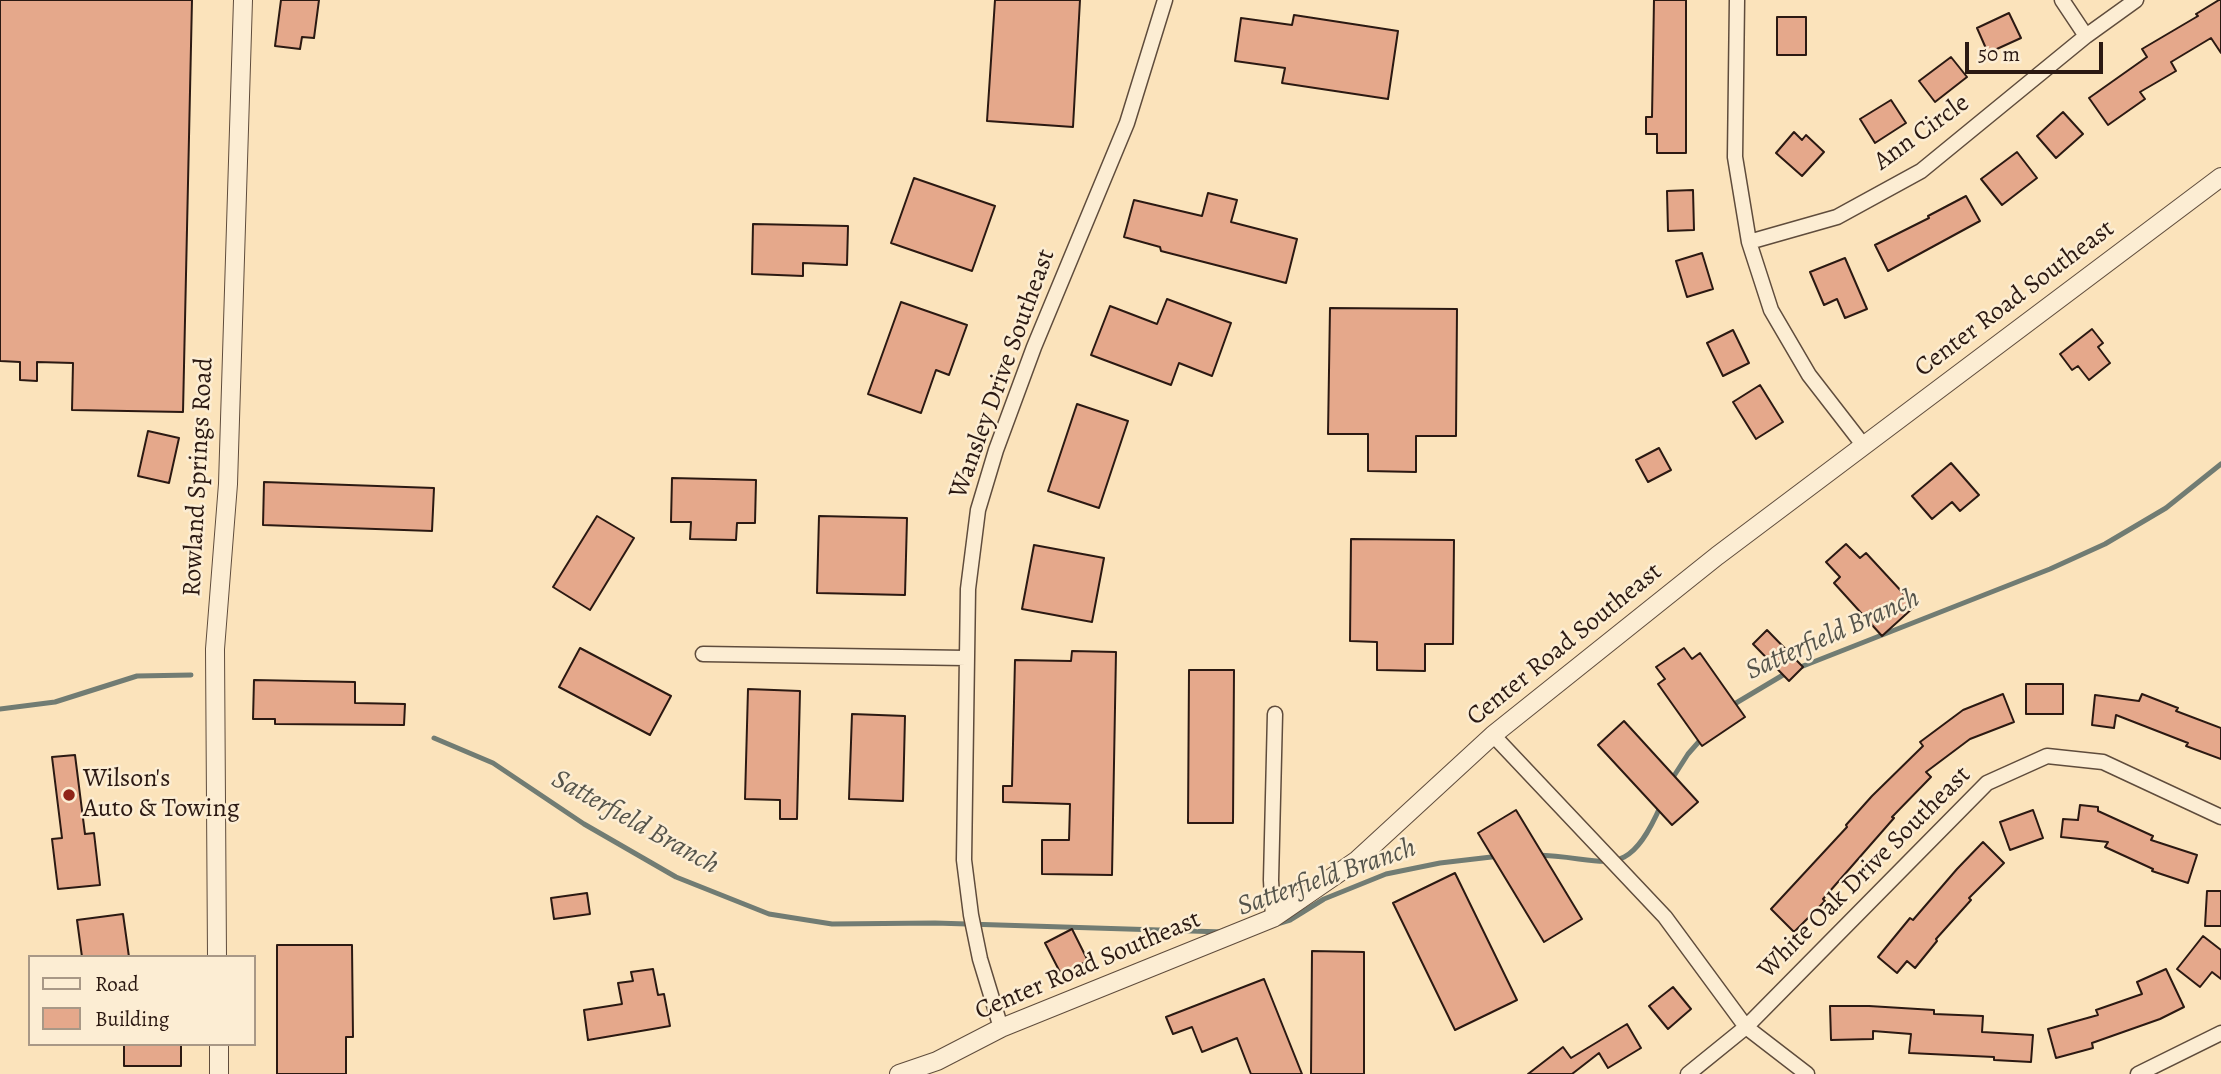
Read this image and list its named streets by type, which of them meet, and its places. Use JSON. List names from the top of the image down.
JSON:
{
  "streets": {
    "street": [
      "Ann Circle",
      "Center Road Southeast",
      "Wansley Drive Southeast",
      "Rowland Springs Road",
      "White Oak Drive Southeast"
    ]
  },
  "crossings": [
    ["Center Road Southeast", "Wansley Drive Southeast"]
  ],
  "water": ["Satterfield Branch"],
  "places": ["Wilson's Auto & Towing"],
  "legend": ["Road", "Building"],
  "scale_bar": "50 m"
}
